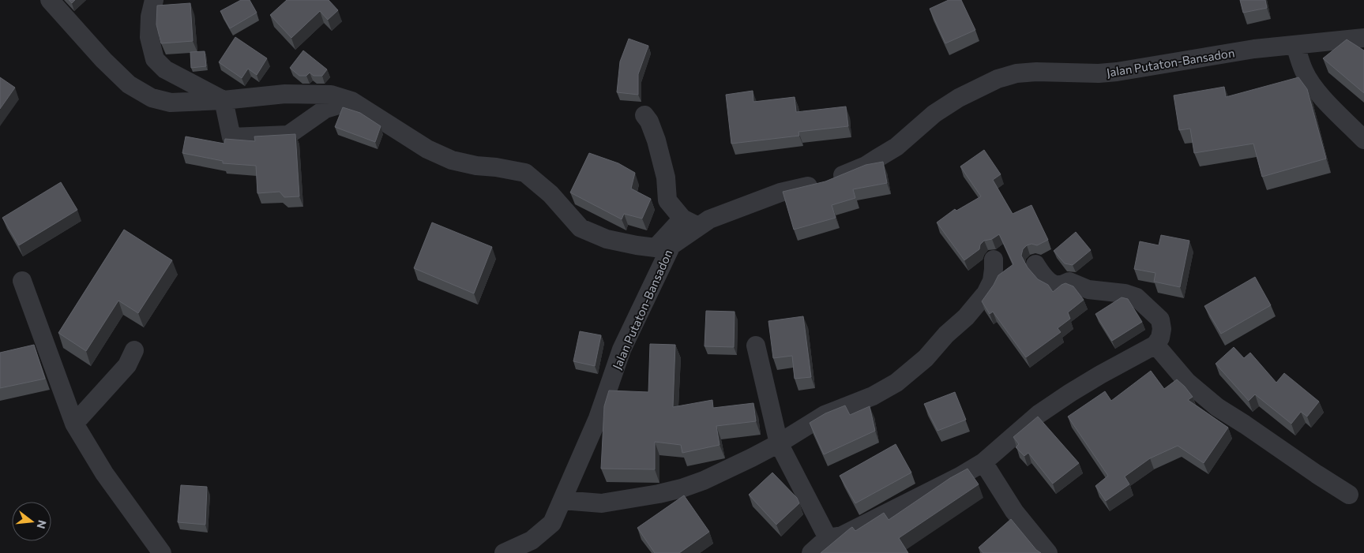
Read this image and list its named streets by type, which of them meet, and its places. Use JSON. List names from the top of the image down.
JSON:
{
  "streets": {
    "street": ["Jalan Putaton-Bansadon"]
  },
  "north": "right"
}
